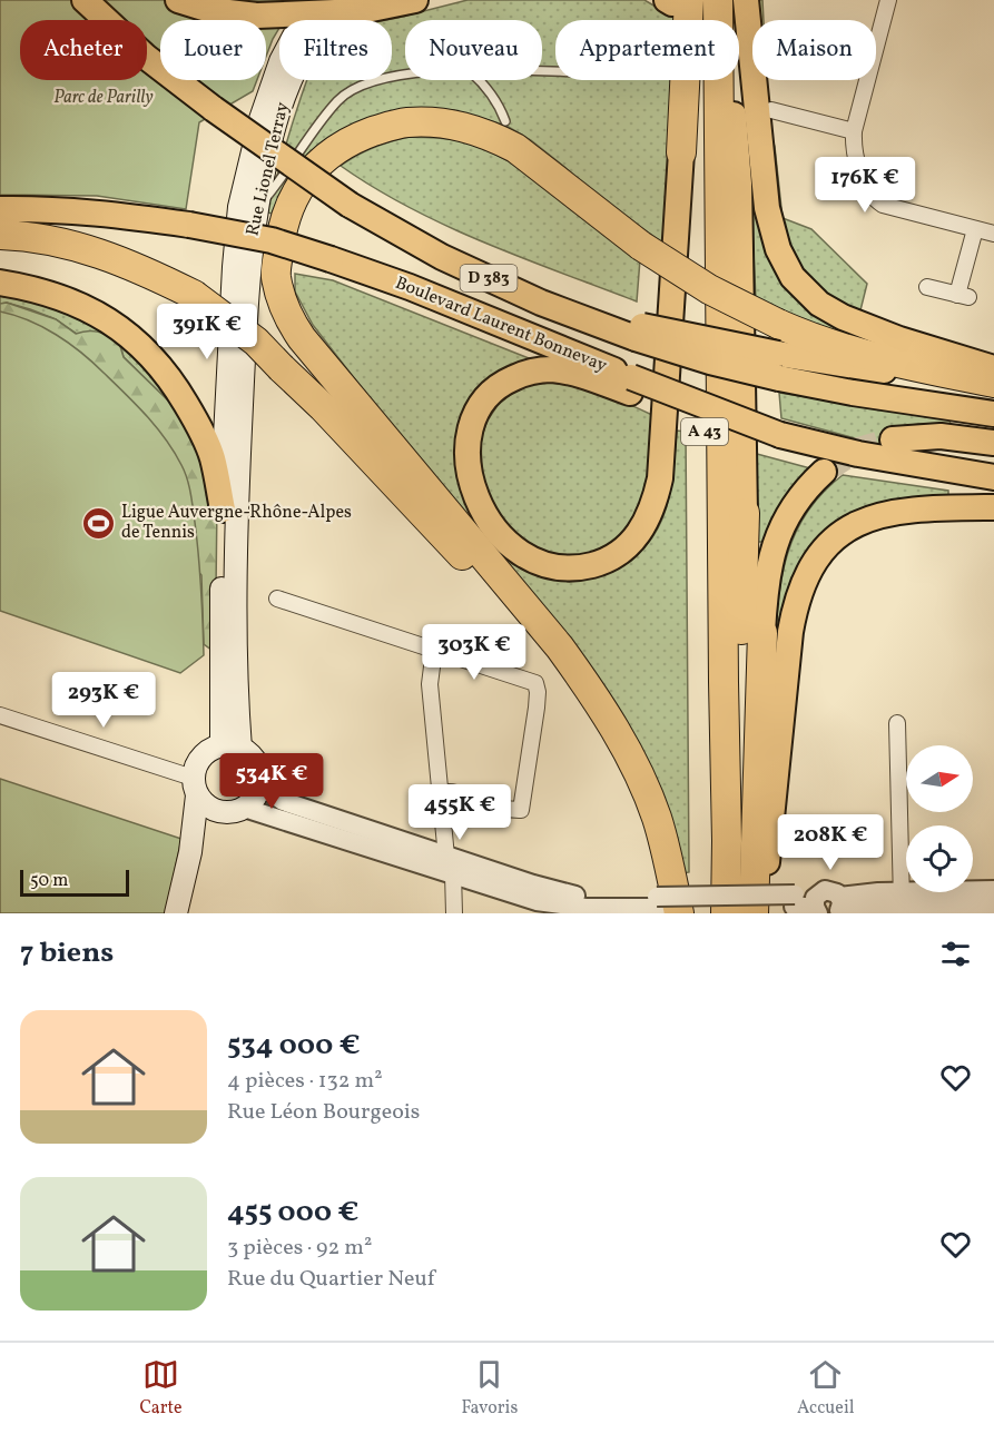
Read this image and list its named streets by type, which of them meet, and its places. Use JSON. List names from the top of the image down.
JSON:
{
  "streets": {
    "highway": ["D 383", "Boulevard Laurent Bonnevay", "A 43"],
    "main road": ["Rue Lionel Terray"]
  },
  "parks": ["Parc de Parilly"],
  "places": {
    "sports": ["Ligue Auvergne-Rhône-Alpes de Tennis"]
  },
  "scale_bar": "50 m",
  "north": "right",
  "page": {
    "chip": [
      "Acheter",
      "Louer",
      "Filtres",
      "Nouveau",
      "Appartement",
      "Maison"
    ],
    "price": [
      "176K €",
      "391K €",
      "303K €",
      "293K €",
      "534K €",
      "455K €",
      "208K €"
    ],
    "scale": "50 m",
    "heading": "7 biens",
    "list": [
      {
        "name": "534 000 €",
        "note": "4 pièces · 132 m² · Rue Léon Bourgeois"
      },
      {
        "name": "455 000 €",
        "note": "3 pièces · 92 m² · Rue du Quartier Neuf"
      }
    ],
    "tabs": ["Carte", "Favoris", "Accueil"]
  }
}
